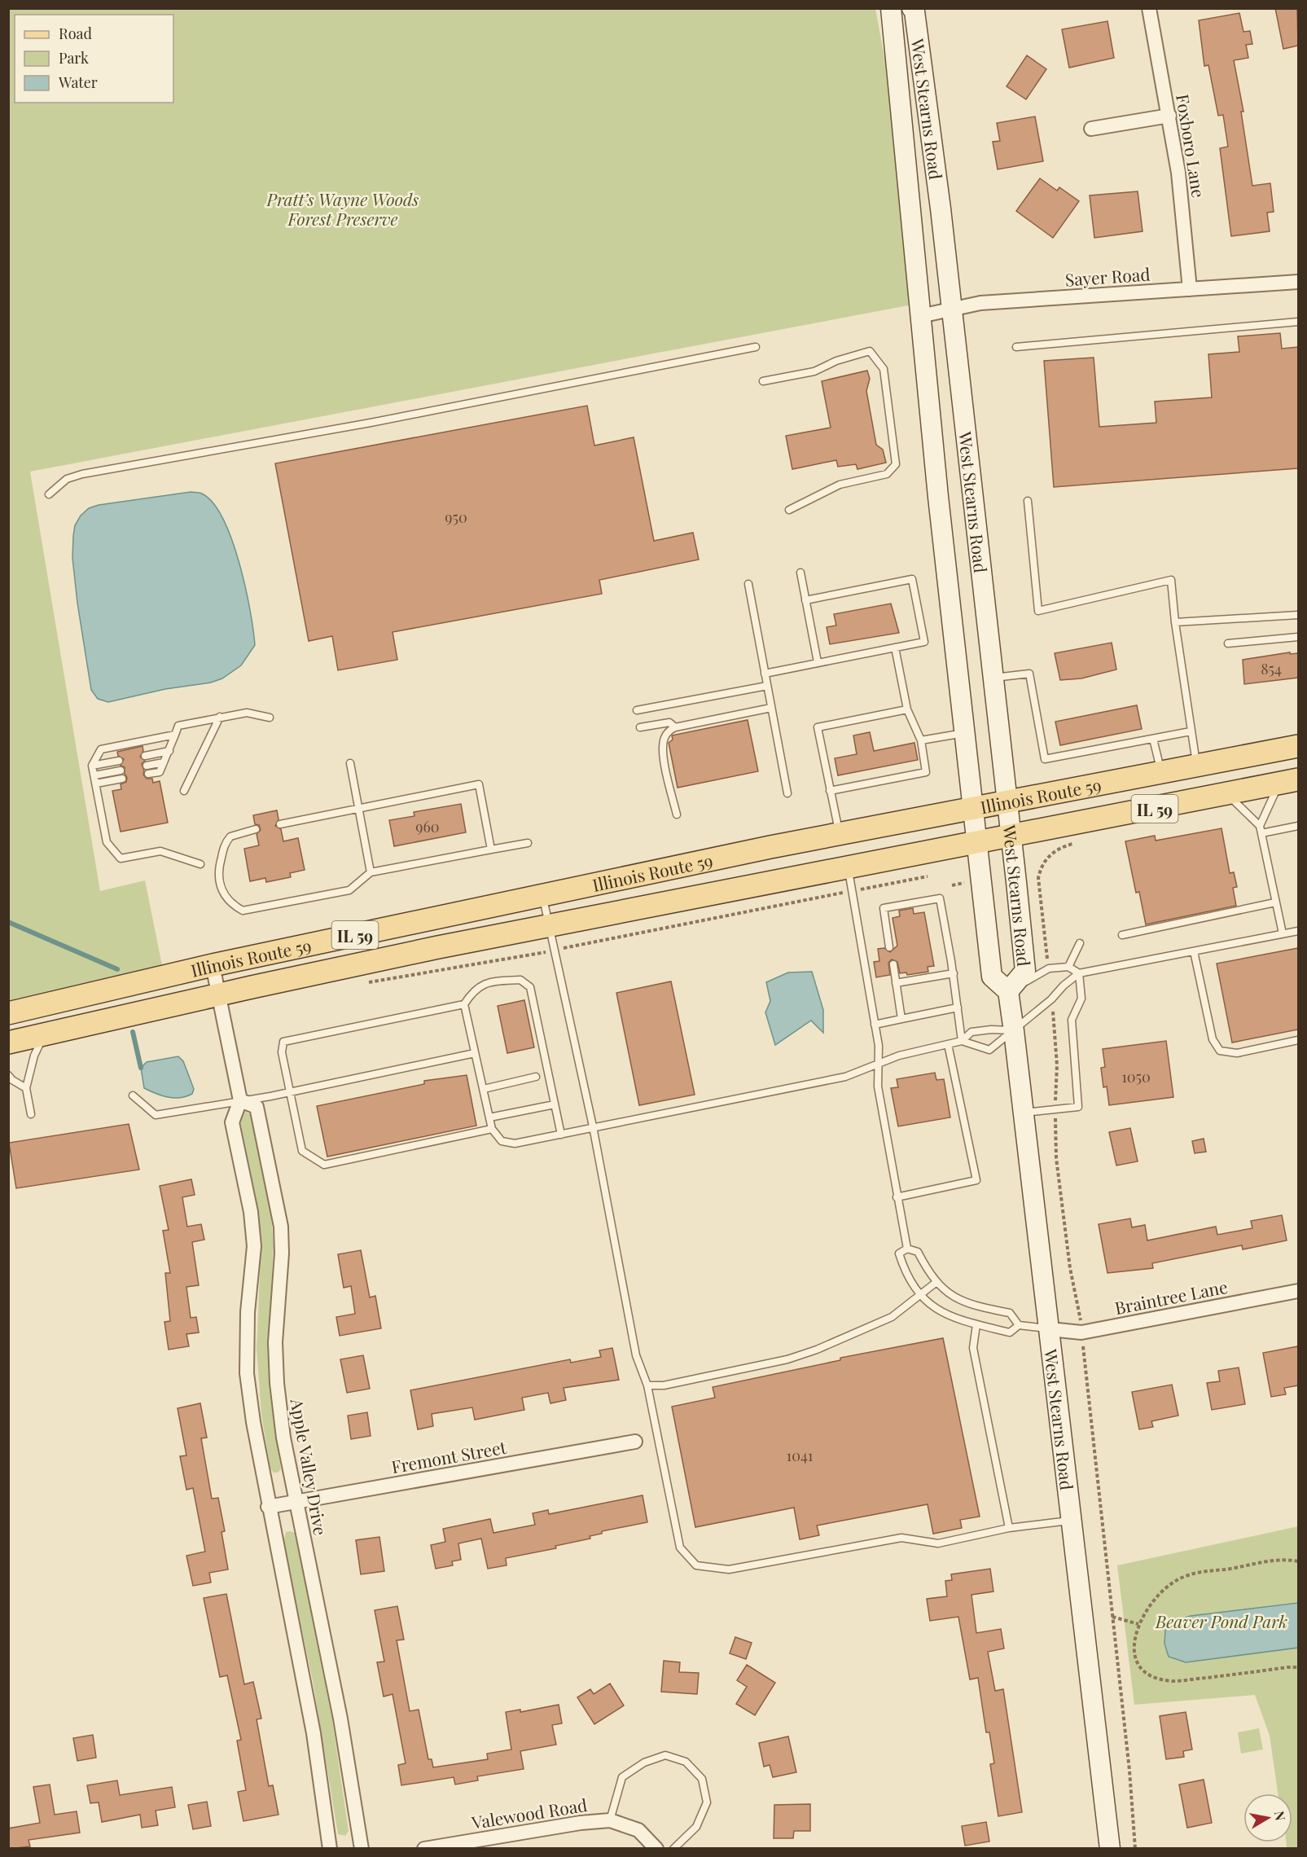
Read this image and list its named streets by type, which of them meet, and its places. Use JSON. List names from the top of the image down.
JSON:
{
  "streets": {
    "main road": ["West Stearns Road", "Illinois Route 59", "IL 59"],
    "street": [
      "Foxboro Lane",
      "Sayer Road",
      "Braintree Lane",
      "Fremont Street",
      "Apple Valley Drive",
      "Valewood Road"
    ]
  },
  "crossings": [
    ["West Stearns Road", "Sayer Road"],
    ["West Stearns Road", "Illinois Route 59"],
    ["West Stearns Road", "Braintree Lane"],
    ["Foxboro Lane", "Sayer Road"],
    ["Fremont Street", "Apple Valley Drive"]
  ],
  "parks": ["Pratt’s Wayne Woods Forest Preserve", "Beaver Pond Park"],
  "house_numbers": [
    "950",
    "854",
    "960",
    "1050",
    "1041"
  ],
  "legend": ["Road", "Park", "Water"],
  "north": "right"
}
